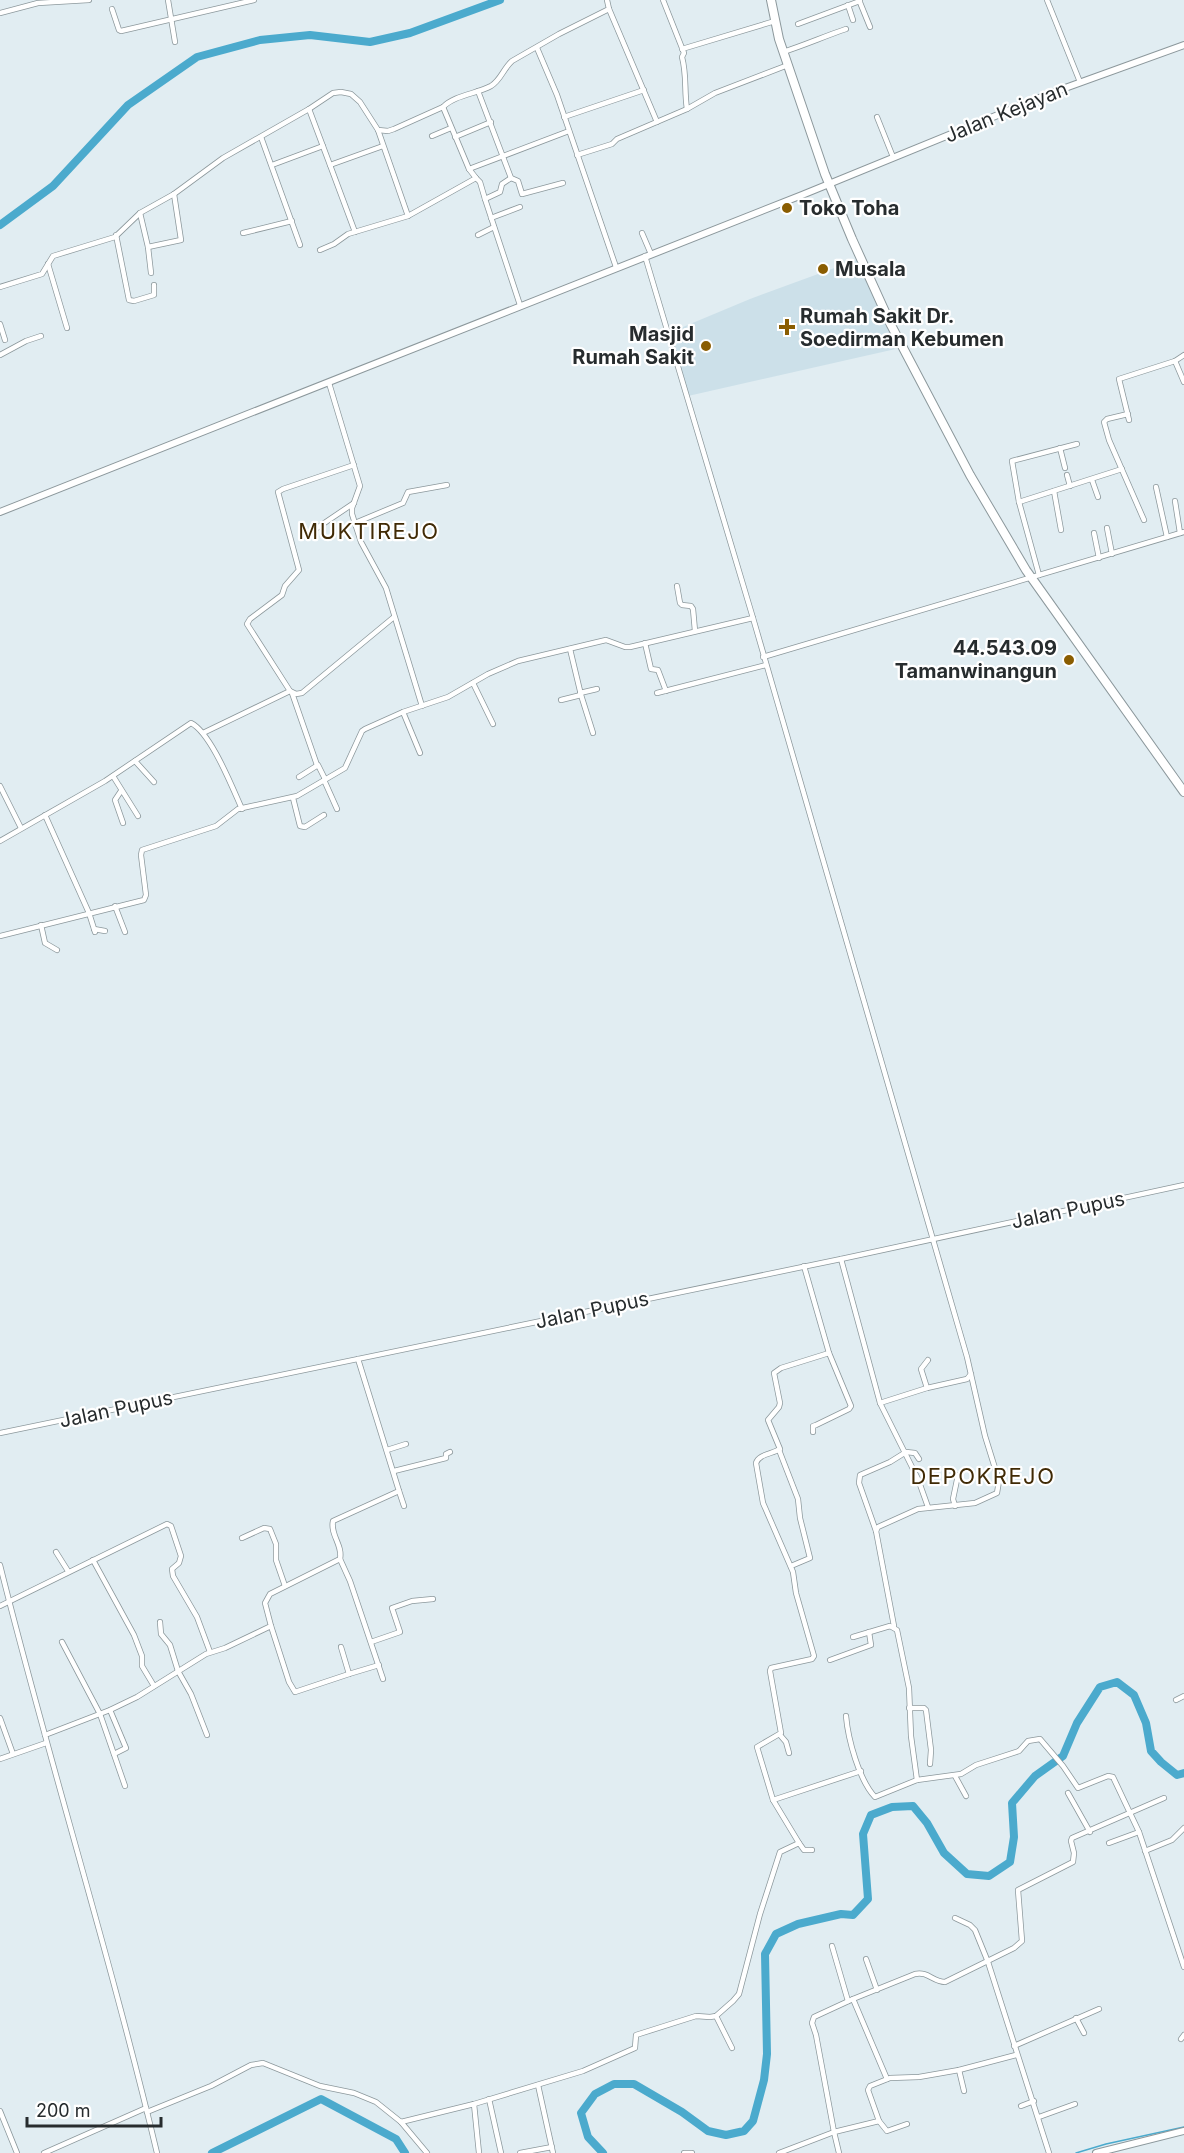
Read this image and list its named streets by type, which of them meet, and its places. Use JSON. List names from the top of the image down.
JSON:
{
  "streets": {
    "main road": ["Jalan Kejayan"],
    "street": ["Jalan Pupus"]
  },
  "districts": ["MUKTIREJO", "DEPOKREJO"],
  "places": {
    "other": [
      "Toko Toha",
      "Musala",
      "Masjid Rumah Sakit",
      "44.543.09 Tamanwinangun"
    ],
    "health": ["Rumah Sakit Dr. Soedirman Kebumen"]
  },
  "scale_bar": "200 m"
}
